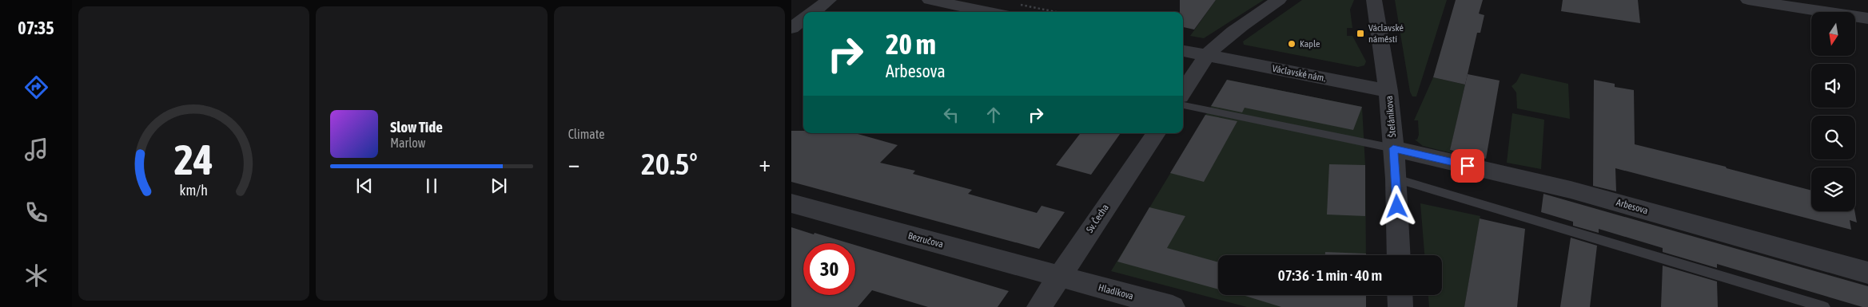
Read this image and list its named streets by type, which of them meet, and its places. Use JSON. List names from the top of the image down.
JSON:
{
  "streets": {
    "street": [
      "Václavské nám.",
      "Štefánikova",
      "Arbesova",
      "Sv. Čecha",
      "Bezručova",
      "Hladíkova"
    ]
  },
  "crossings": [
    ["Václavské nám.", "Štefánikova"],
    ["Štefánikova", "Arbesova"],
    ["Sv. Čecha", "Bezručova"],
    ["Sv. Čecha", "Hladíkova"],
    ["Bezručova", "Hladíkova"]
  ],
  "places": {
    "transit": ["Václavské náměstí"],
    "other": ["Kaple"]
  },
  "north": "bottom",
  "page": {
    "tabs": "07:35",
    "tile": "Climate",
    "turn": ["20 m", "Arbesova"],
    "song": ["Slow Tide", "Marlow"],
    "heat": ["−", "20.5°", "+"],
    "limit": "30",
    "trip": "07:36 · 1 min · 40 m",
    "gauge": ["24", "km/h"]
  }
}
